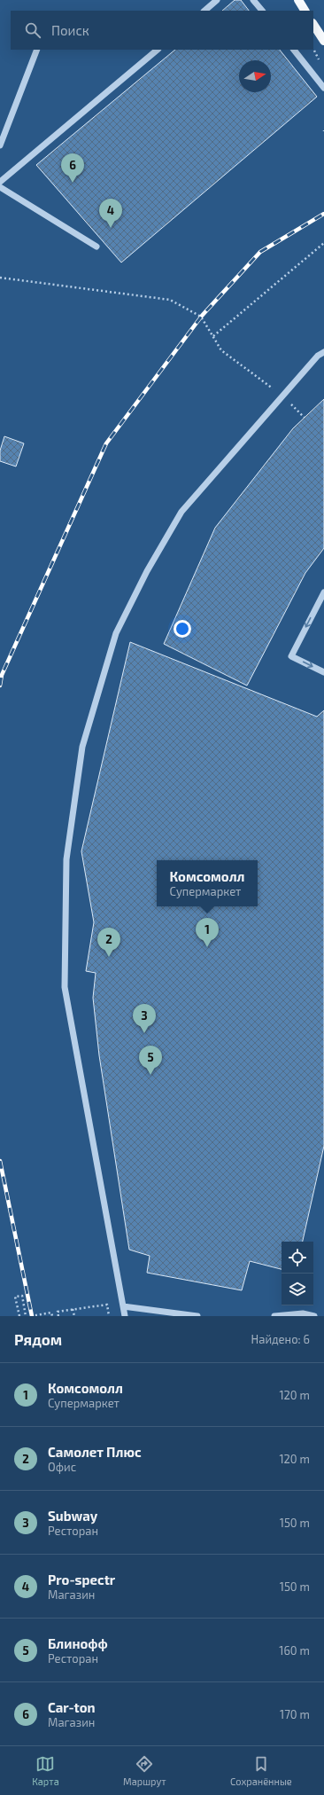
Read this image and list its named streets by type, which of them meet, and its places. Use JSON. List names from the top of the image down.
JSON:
{
  "north": "right",
  "page": {
    "search": "Поиск",
    "pins": [
      "6",
      "4",
      "1",
      "2",
      "3",
      "5"
    ],
    "popup": ["Комсомолл", "Супермаркет"],
    "heading": ["Рядом", "Найдено: 6"],
    "list": [
      {
        "mark": "1",
        "name": "Комсомолл",
        "note": "Супермаркет",
        "value": "120 m"
      },
      {
        "mark": "2",
        "name": "Самолет Плюс",
        "note": "Офис",
        "value": "120 m"
      },
      {
        "mark": "3",
        "name": "Subway",
        "note": "Ресторан",
        "value": "150 m"
      },
      {
        "mark": "4",
        "name": "Pro-spectr",
        "note": "Магазин",
        "value": "150 m"
      },
      {
        "mark": "5",
        "name": "Блинофф",
        "note": "Ресторан",
        "value": "160 m"
      },
      {
        "mark": "6",
        "name": "Car-ton",
        "note": "Магазин",
        "value": "170 m"
      }
    ],
    "nav": ["Карта", "Маршрут", "Сохранённые"]
  }
}
